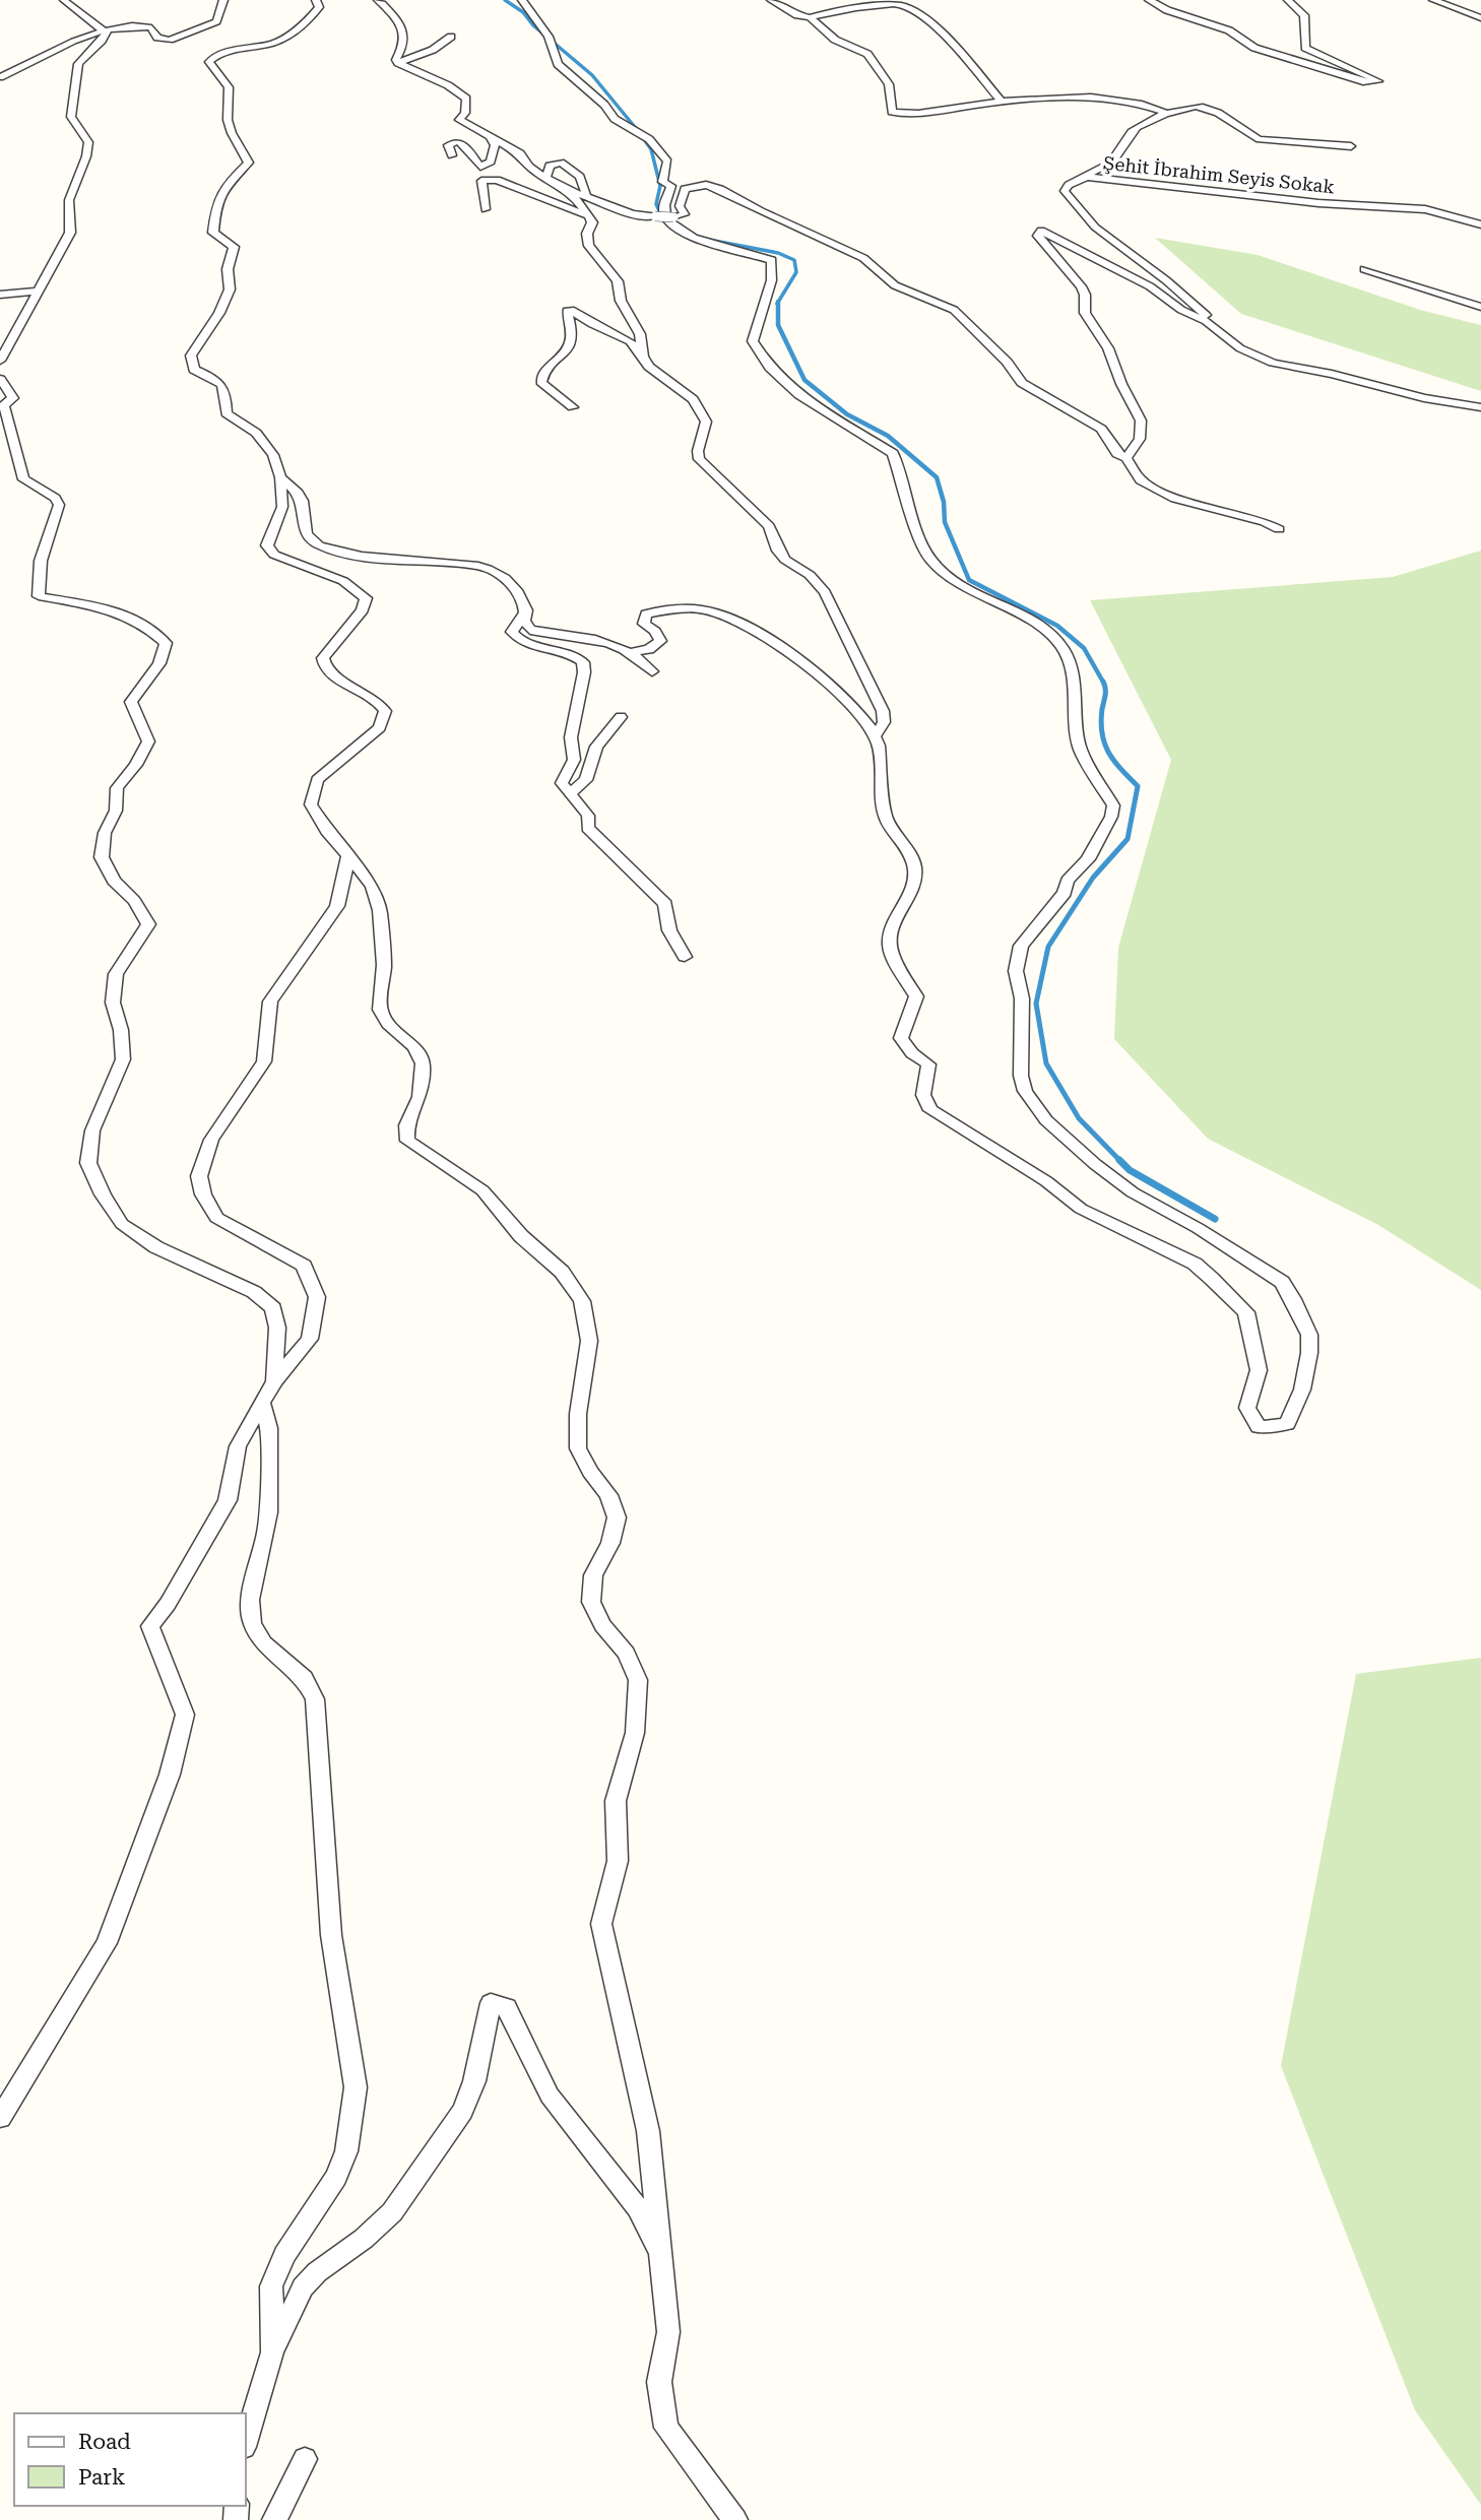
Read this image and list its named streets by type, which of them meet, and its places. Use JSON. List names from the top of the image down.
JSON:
{
  "streets": {
    "street": ["Şehit İbrahim Seyis Sokak"]
  },
  "legend": ["Road", "Park"]
}
